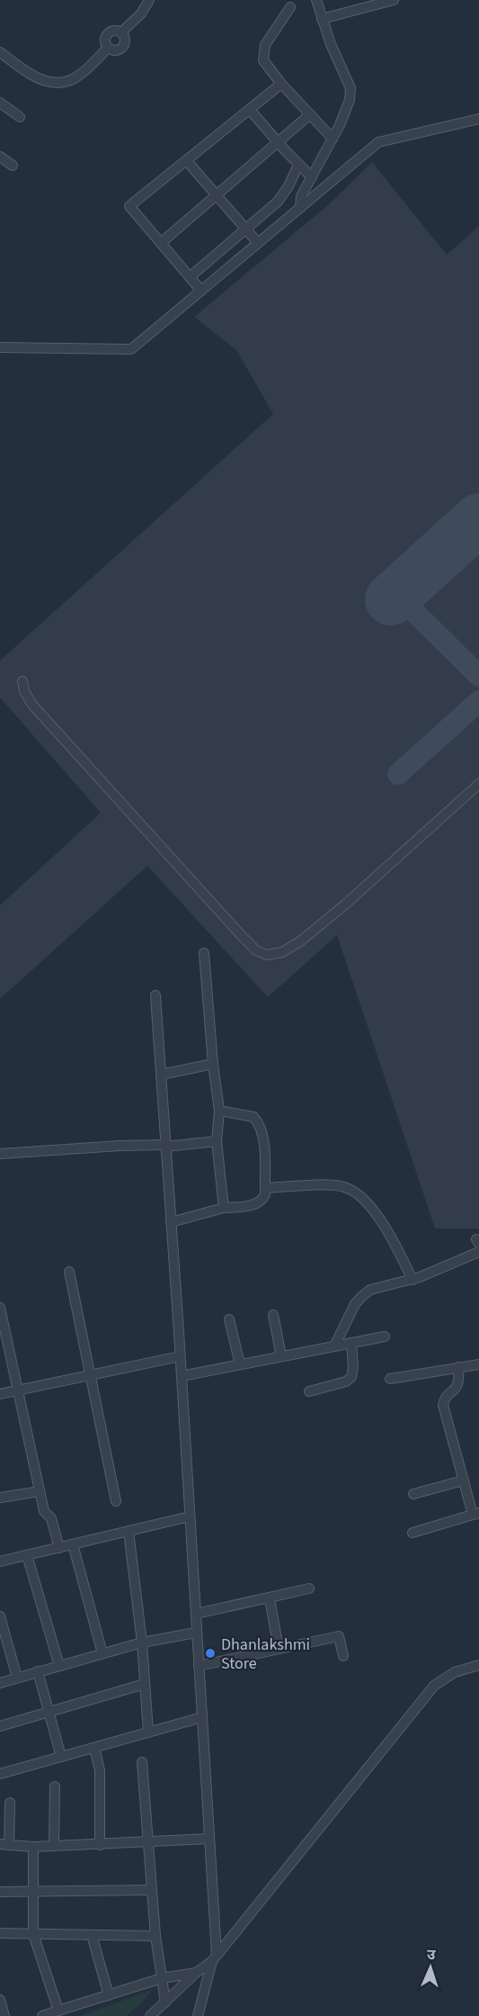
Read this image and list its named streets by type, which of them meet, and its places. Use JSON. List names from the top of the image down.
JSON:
{
  "places": ["Dhanlakshmi Store"],
  "north": "top"
}
